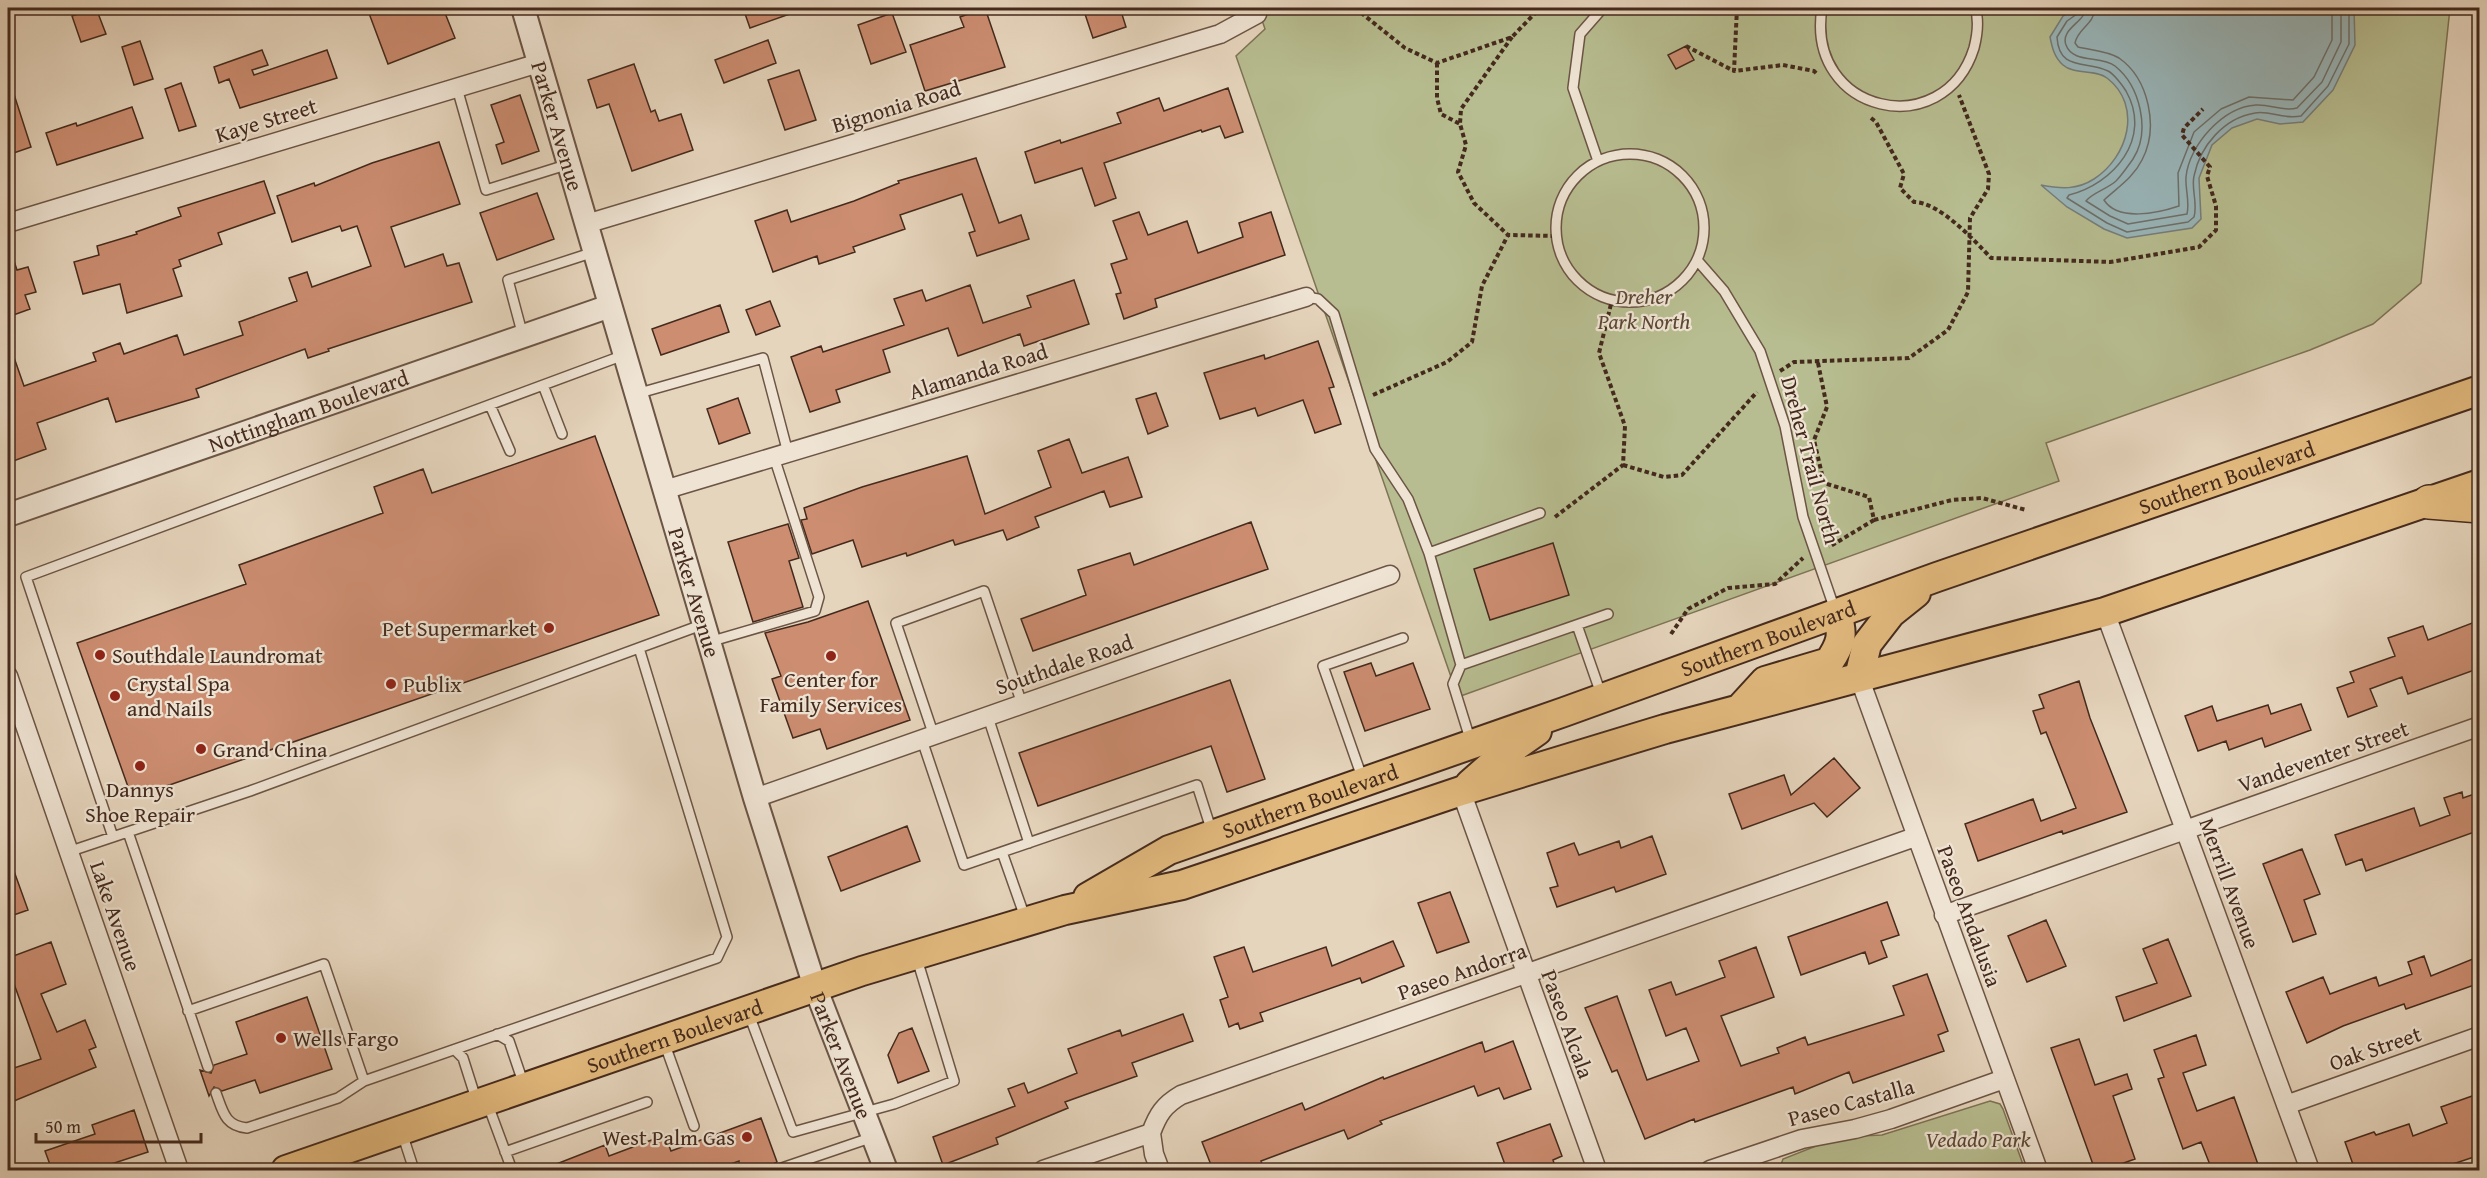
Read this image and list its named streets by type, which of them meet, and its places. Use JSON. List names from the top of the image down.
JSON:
{
  "streets": {
    "main road": ["Southern Boulevard"],
    "street": [
      "Bignonia Road",
      "Kaye Street",
      "Parker Avenue",
      "Alamanda Road",
      "Nottingham Boulevard",
      "Southdale Road",
      "Vandeventer Street",
      "Merrill Avenue",
      "Lake Avenue",
      "Paseo Andalusia",
      "Paseo Andorra",
      "Paseo Alcala",
      "Oak Street",
      "Paseo Castalla"
    ],
    "lane": ["Dreher Trail North"]
  },
  "crossings": [
    ["Bignonia Road", "Parker Avenue"],
    ["Kaye Street", "Parker Avenue"],
    ["Parker Avenue", "Alamanda Road"],
    ["Parker Avenue", "Nottingham Boulevard"],
    ["Parker Avenue", "Southern Boulevard"],
    ["Parker Avenue", "Southdale Road"],
    ["Dreher Trail North", "Southern Boulevard"],
    ["Southern Boulevard", "Merrill Avenue"],
    ["Southern Boulevard", "Paseo Andalusia"],
    ["Southern Boulevard", "Paseo Alcala"],
    ["Vandeventer Street", "Merrill Avenue"],
    ["Vandeventer Street", "Paseo Andalusia"],
    ["Merrill Avenue", "Oak Street"],
    ["Paseo Andalusia", "Paseo Andorra"],
    ["Paseo Andalusia", "Paseo Castalla"],
    ["Paseo Andorra", "Paseo Alcala"]
  ],
  "parks": ["Dreher Park North", "Vedado Park"],
  "places": [
    "Pet Supermarket",
    "Southdale Laundromat",
    "Center for Family Services",
    "Publix",
    "Crystal Spa and Nails",
    "Grand China",
    "Dannys Shoe Repair",
    "Wells Fargo",
    "West Palm Gas"
  ],
  "scale_bar": "50 m"
}
